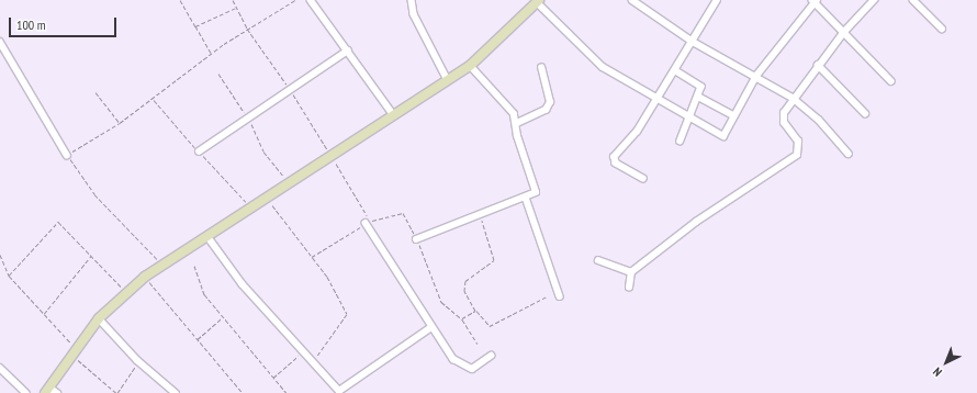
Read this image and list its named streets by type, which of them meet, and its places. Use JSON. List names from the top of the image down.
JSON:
{
  "scale_bar": "100 m",
  "north": "bottom left"
}
